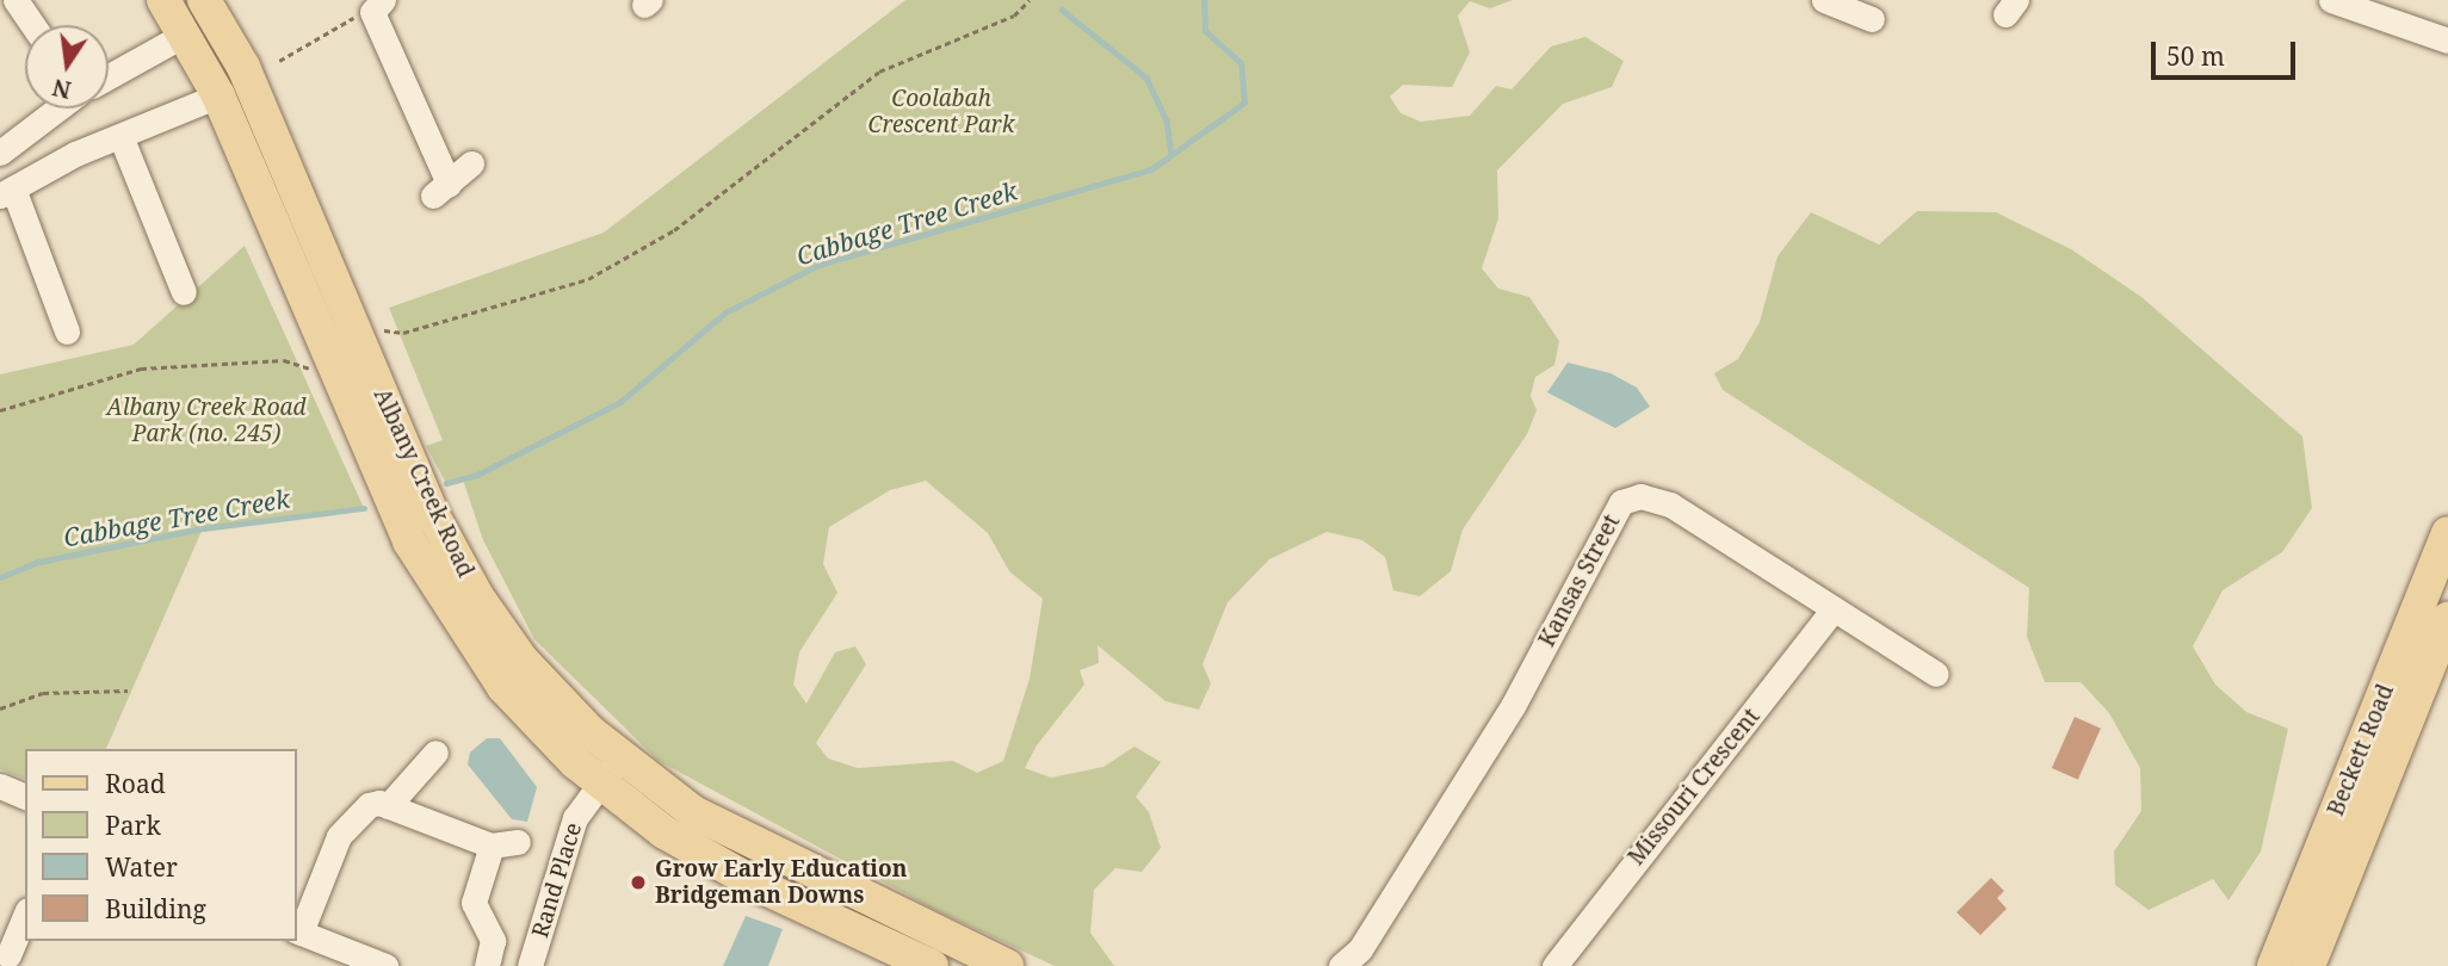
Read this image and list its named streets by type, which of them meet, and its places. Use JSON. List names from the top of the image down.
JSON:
{
  "streets": {
    "main road": ["Albany Creek Road", "Beckett Road"],
    "street": ["Kansas Street", "Missouri Crescent", "Rand Place"]
  },
  "crossings": [
    ["Albany Creek Road", "Rand Place"],
    ["Kansas Street", "Missouri Crescent"]
  ],
  "water": ["Cabbage Tree Creek"],
  "parks": ["Coolabah Crescent Park", "Albany Creek Road Park (no. 245)"],
  "places": ["Grow Early Education Bridgeman Downs"],
  "legend": [
    "Road",
    "Park",
    "Water",
    "Building"
  ],
  "scale_bar": "50 m",
  "north": "bottom"
}
